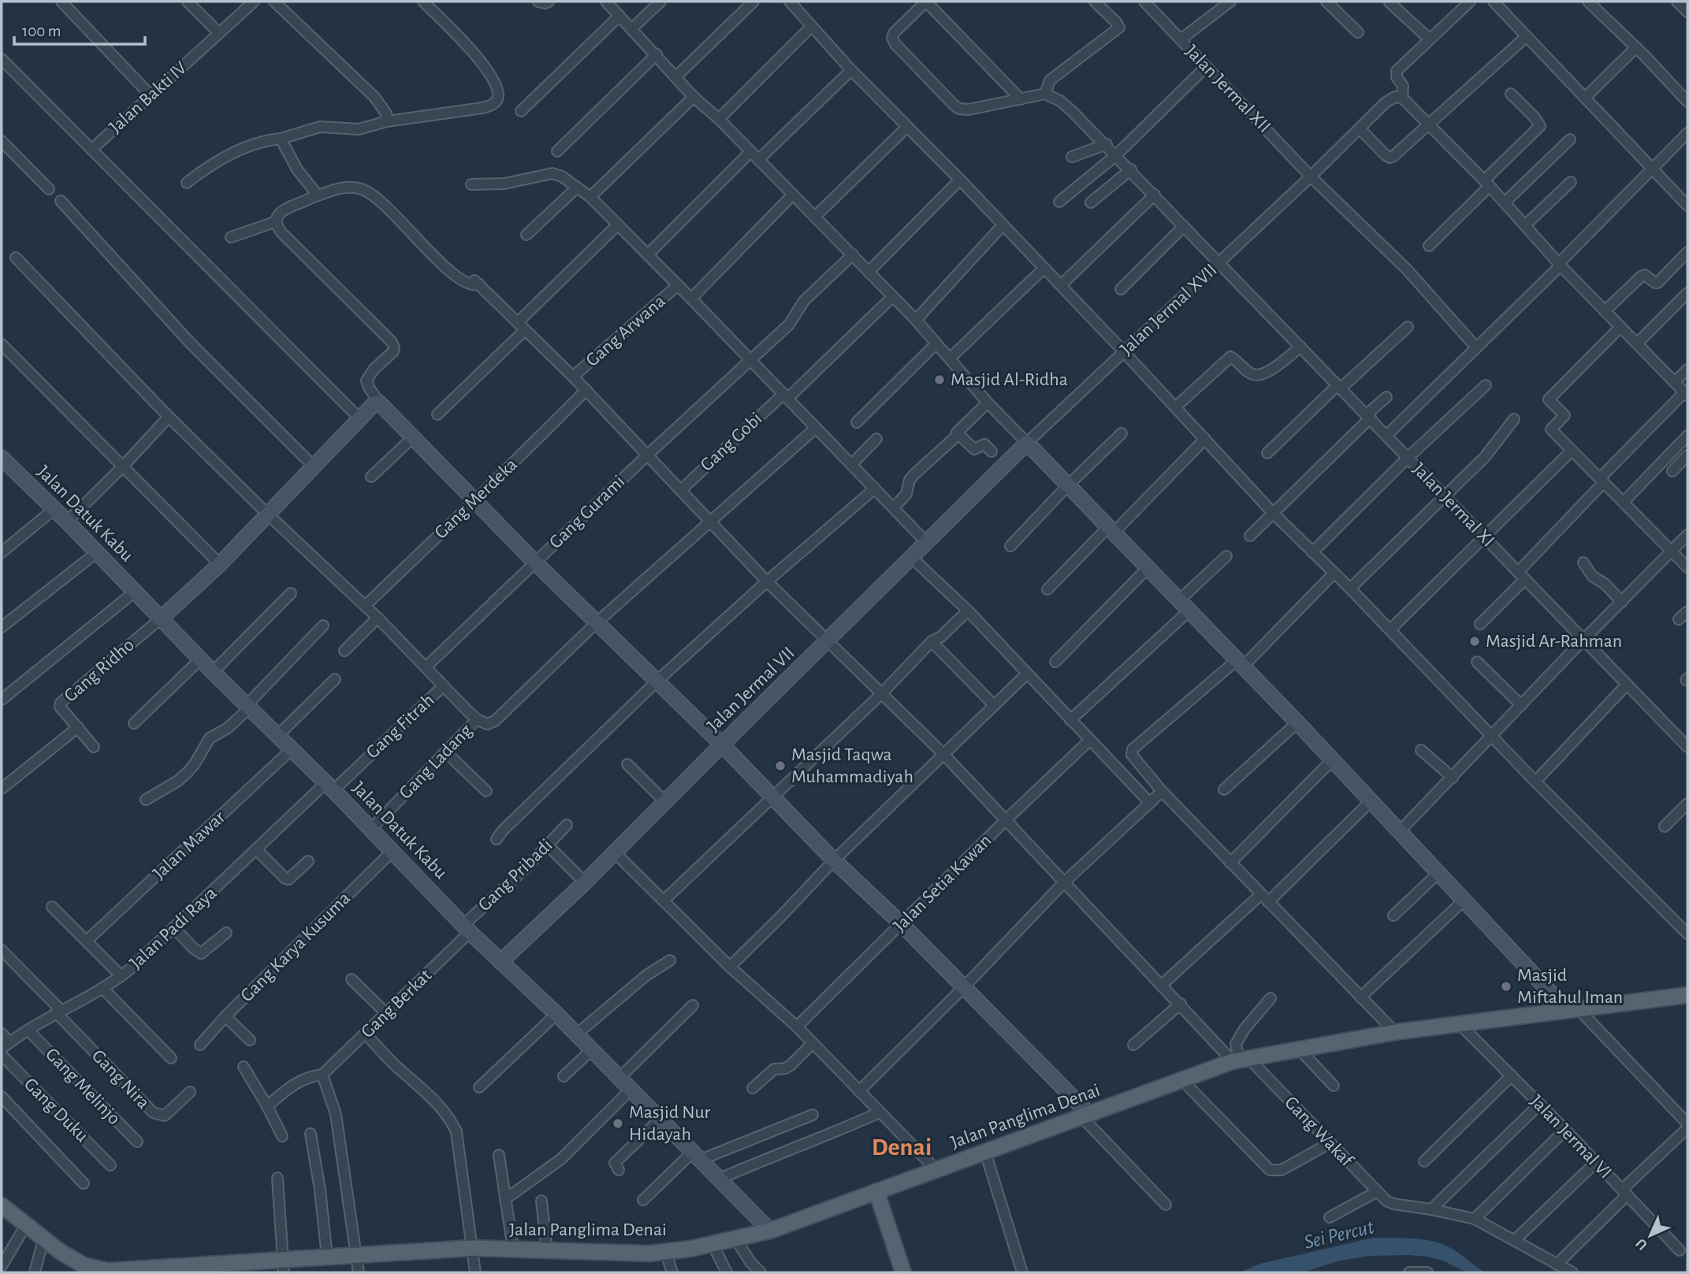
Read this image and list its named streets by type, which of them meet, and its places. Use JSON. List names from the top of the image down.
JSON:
{
  "streets": {
    "main road": ["Jalan Panglima Denai"],
    "street": [
      "Jalan Jermal XII",
      "Jalan Bakti IV",
      "Jalan Jermal XVII",
      "Gang Arwana",
      "Gang Gobi",
      "Gang Merdeka",
      "Jalan Jermal XI",
      "Gang Gurami",
      "Jalan Datuk Kabu",
      "Gang Ridho",
      "Jalan Jermal VII",
      "Gang Fitrah",
      "Gang Ladang",
      "Jalan Mawar",
      "Gang Pribadi",
      "Jalan Setia Kawan",
      "Jalan Padi Raya",
      "Gang Karya Kusuma",
      "Gang Berkat",
      "Gang Nira",
      "Gang Melinjo",
      "Gang Duku",
      "Gang Wakaf",
      "Jalan Jermal VI"
    ]
  },
  "crossings": [
    ["Jalan Jermal XII", "Jalan Jermal XVII"],
    ["Jalan Jermal XVII", "Jalan Jermal XI"],
    ["Jalan Jermal XVII", "Jalan Jermal VII"],
    ["Gang Arwana", "Gang Wakaf"],
    ["Gang Gobi", "Gang Wakaf"],
    ["Gang Merdeka", "Gang Wakaf"],
    ["Gang Gurami", "Gang Wakaf"],
    ["Jalan Datuk Kabu", "Gang Ridho"],
    ["Jalan Datuk Kabu", "Jalan Jermal VII"],
    ["Jalan Datuk Kabu", "Gang Fitrah"],
    ["Jalan Datuk Kabu", "Gang Ladang"],
    ["Jalan Datuk Kabu", "Jalan Mawar"],
    ["Jalan Datuk Kabu", "Gang Pribadi"],
    ["Jalan Datuk Kabu", "Jalan Padi Raya"],
    ["Jalan Datuk Kabu", "Gang Karya Kusuma"],
    ["Jalan Datuk Kabu", "Gang Berkat"],
    ["Jalan Datuk Kabu", "Jalan Panglima Denai"],
    ["Jalan Jermal VII", "Gang Wakaf"],
    ["Gang Fitrah", "Jalan Padi Raya"],
    ["Gang Pribadi", "Gang Berkat"],
    ["Jalan Setia Kawan", "Gang Wakaf"],
    ["Jalan Padi Raya", "Gang Nira"],
    ["Jalan Padi Raya", "Gang Melinjo"],
    ["Jalan Panglima Denai", "Gang Wakaf"],
    ["Jalan Panglima Denai", "Jalan Jermal VI"]
  ],
  "districts": ["Denai"],
  "water": ["Sei Percut"],
  "places": [
    "Masjid Al-Ridha",
    "Masjid Ar-Rahman",
    "Masjid Taqwa Muhammadiyah",
    "Masjid Miftahul Iman",
    "Masjid Nur Hidayah"
  ],
  "scale_bar": "100 m",
  "north": "bottom left"
}
